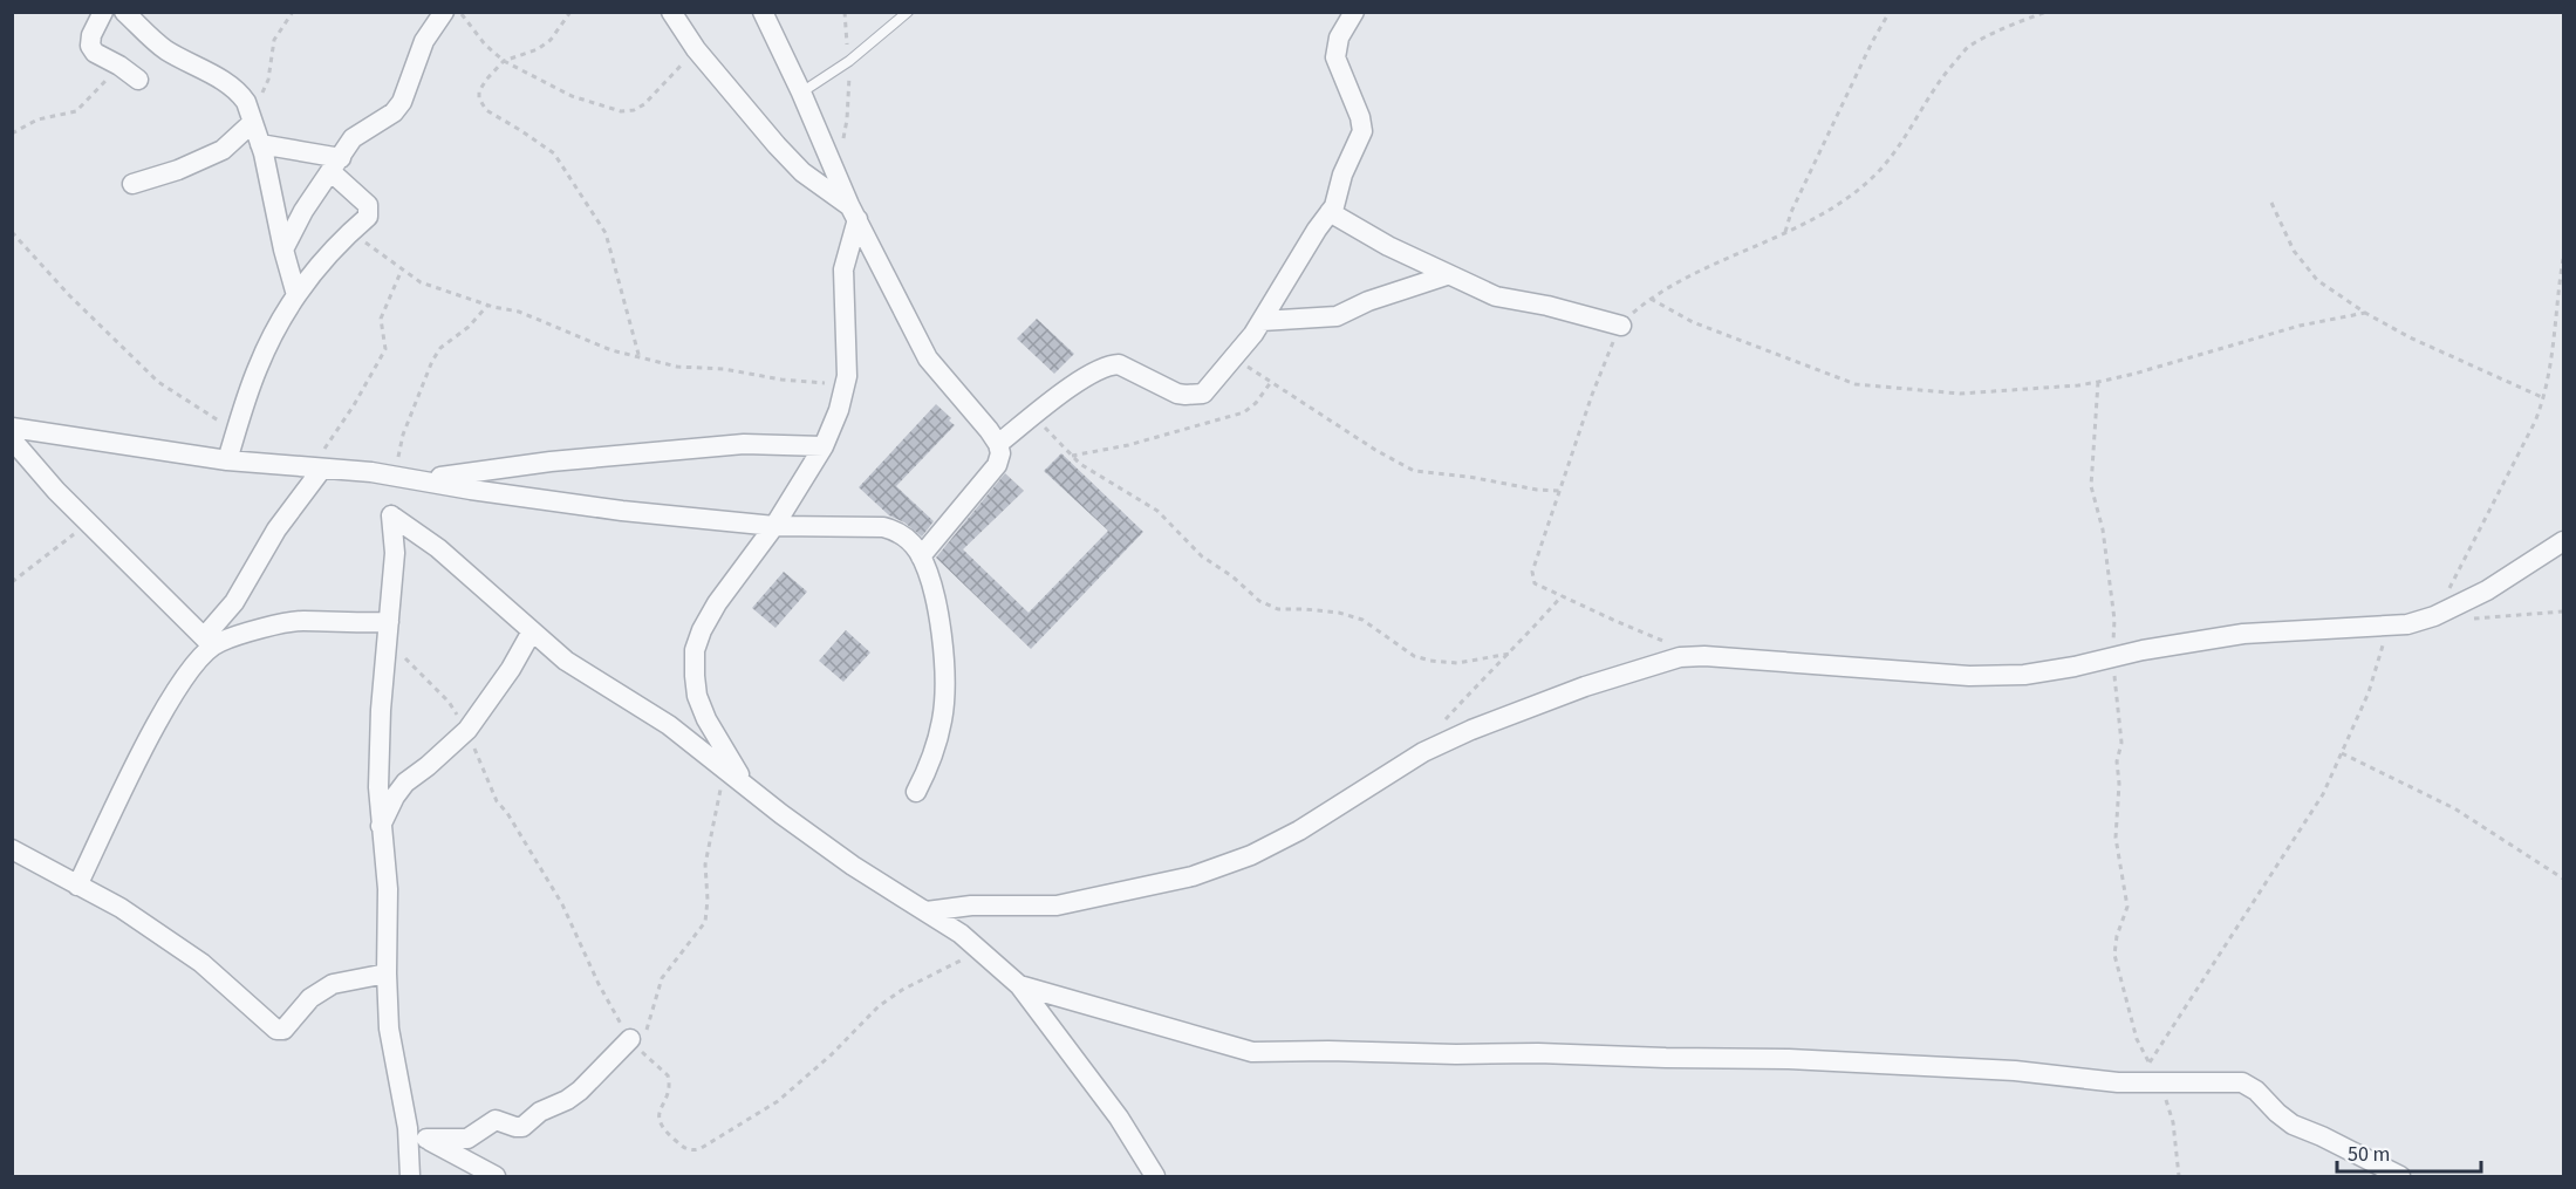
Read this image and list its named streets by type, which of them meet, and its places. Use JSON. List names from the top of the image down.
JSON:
{
  "scale_bar": "50 m"
}
